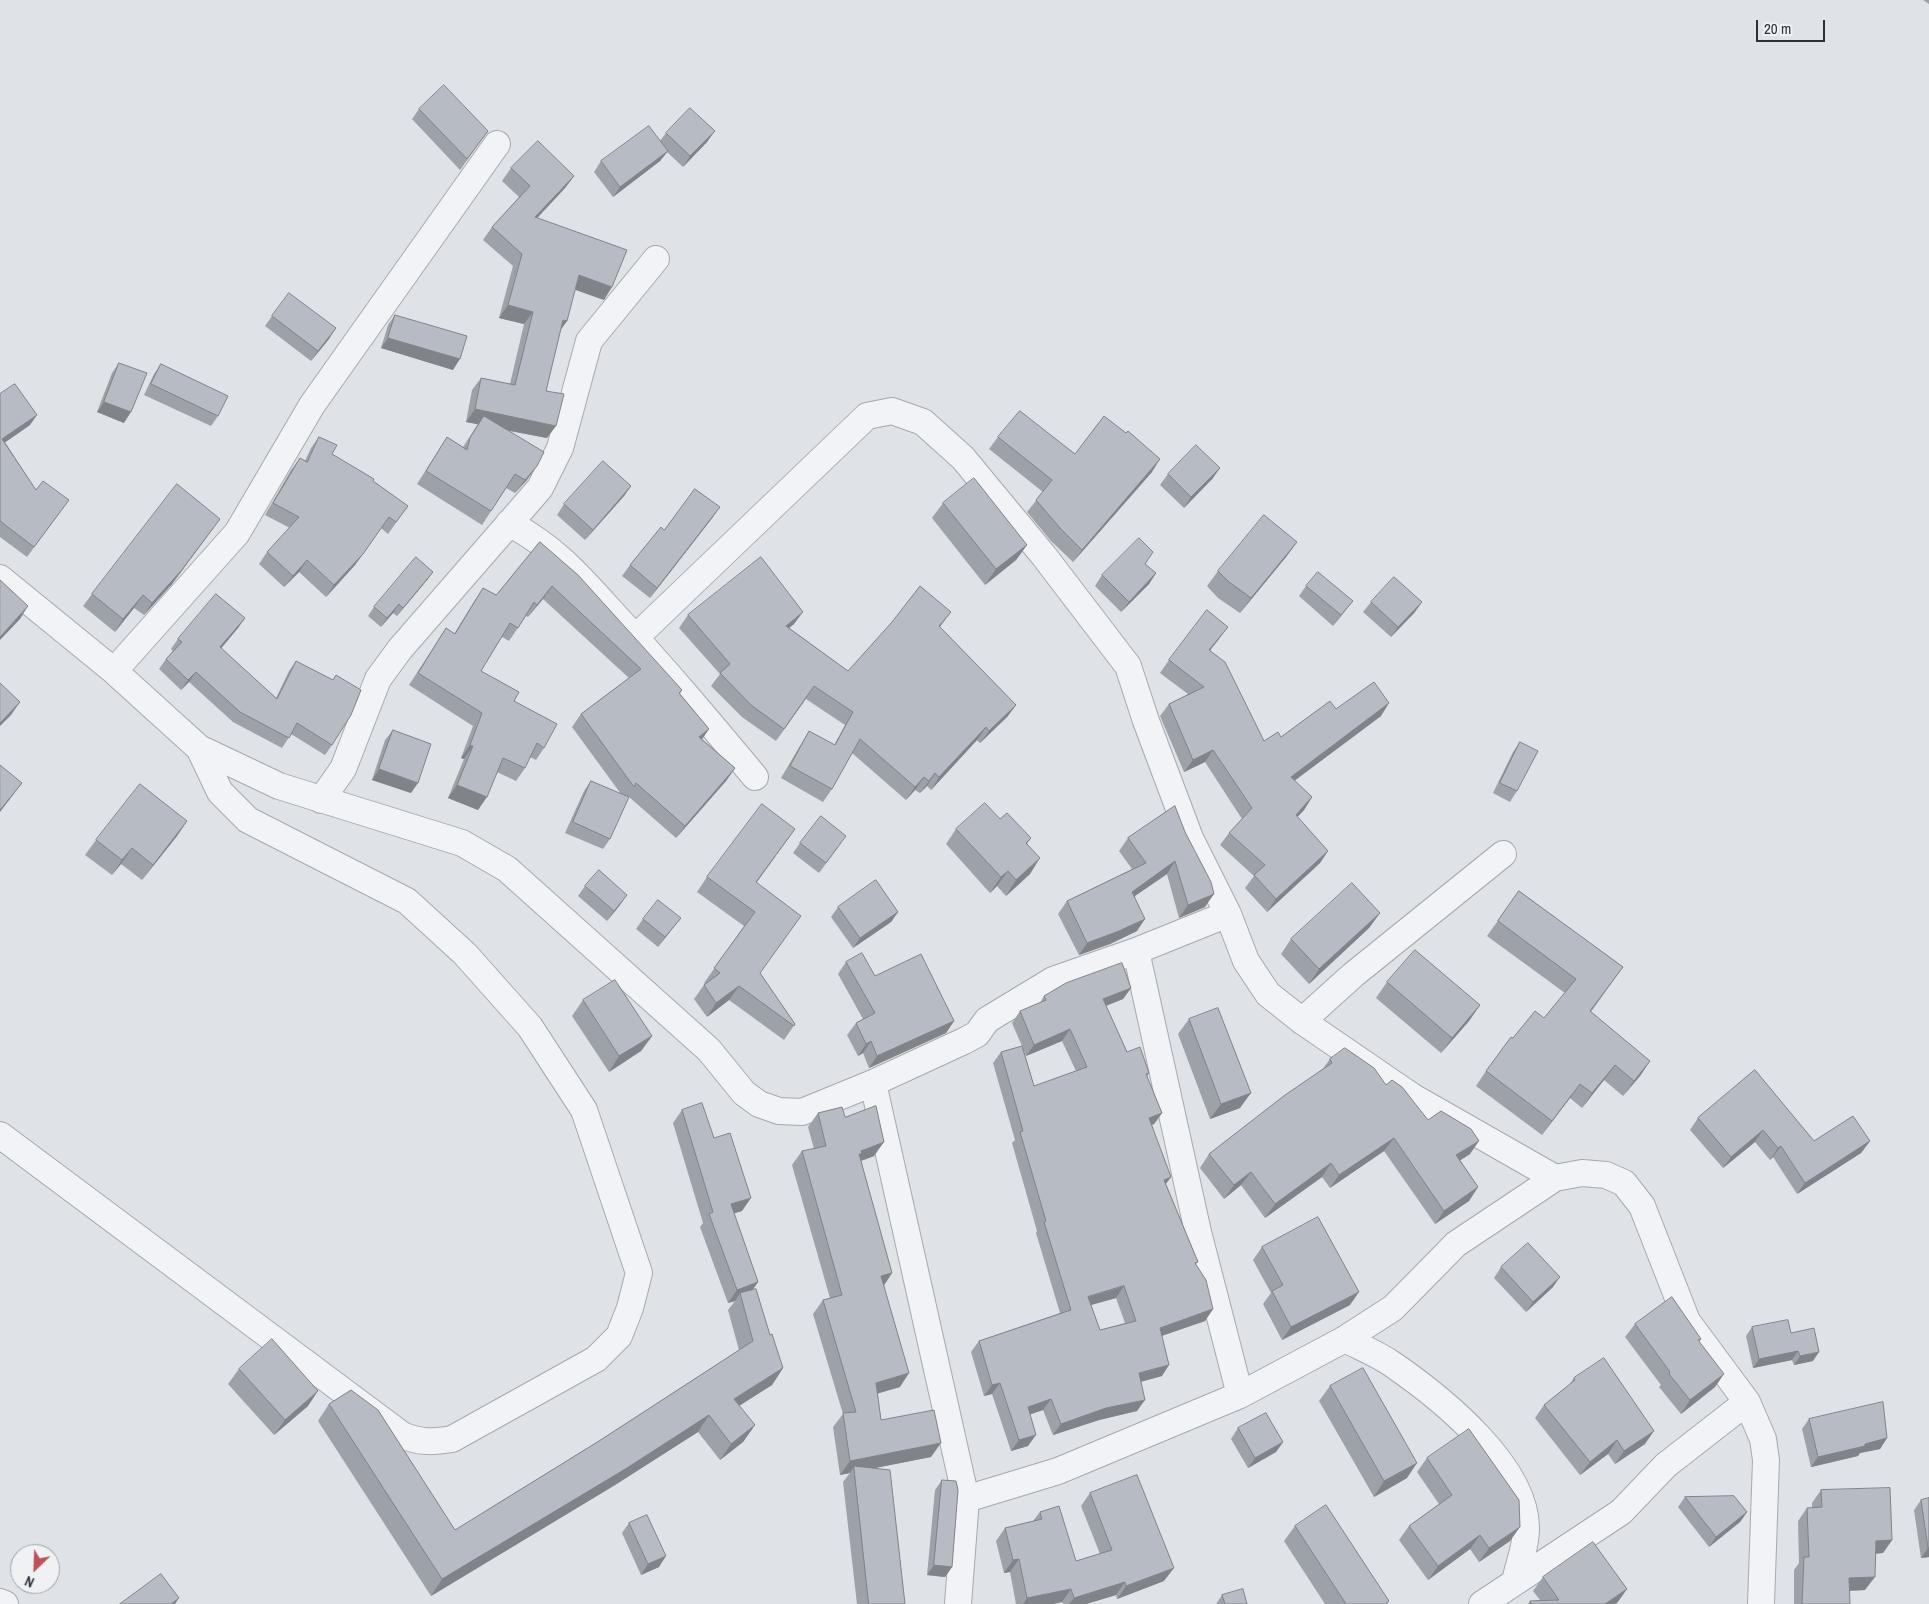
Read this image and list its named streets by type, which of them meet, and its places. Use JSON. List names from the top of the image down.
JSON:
{
  "scale_bar": "20 m",
  "north": "bottom left"
}
